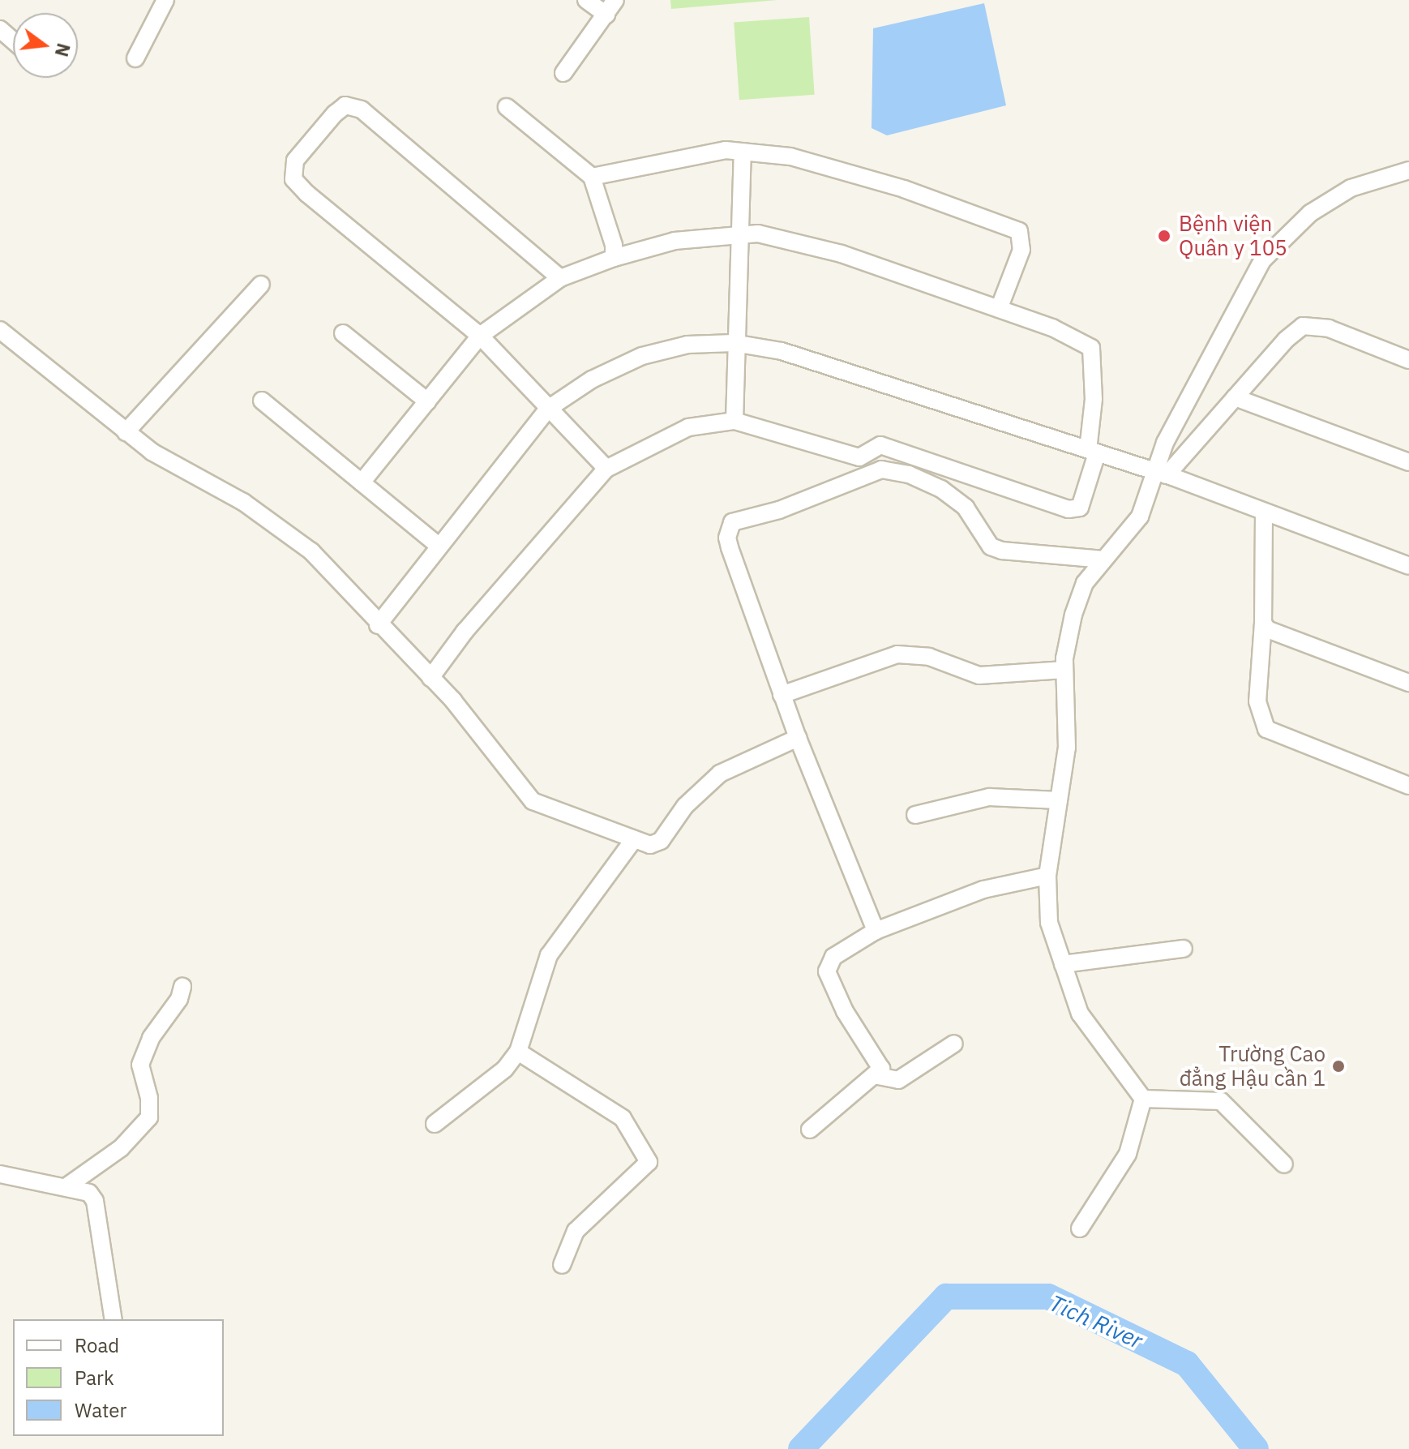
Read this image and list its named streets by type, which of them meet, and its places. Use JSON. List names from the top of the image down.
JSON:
{
  "water": ["Tich River"],
  "places": ["Bệnh viện Quân y 105", "Trường Cao đẳng Hậu cần 1"],
  "legend": ["Road", "Park", "Water"],
  "north": "right"
}
